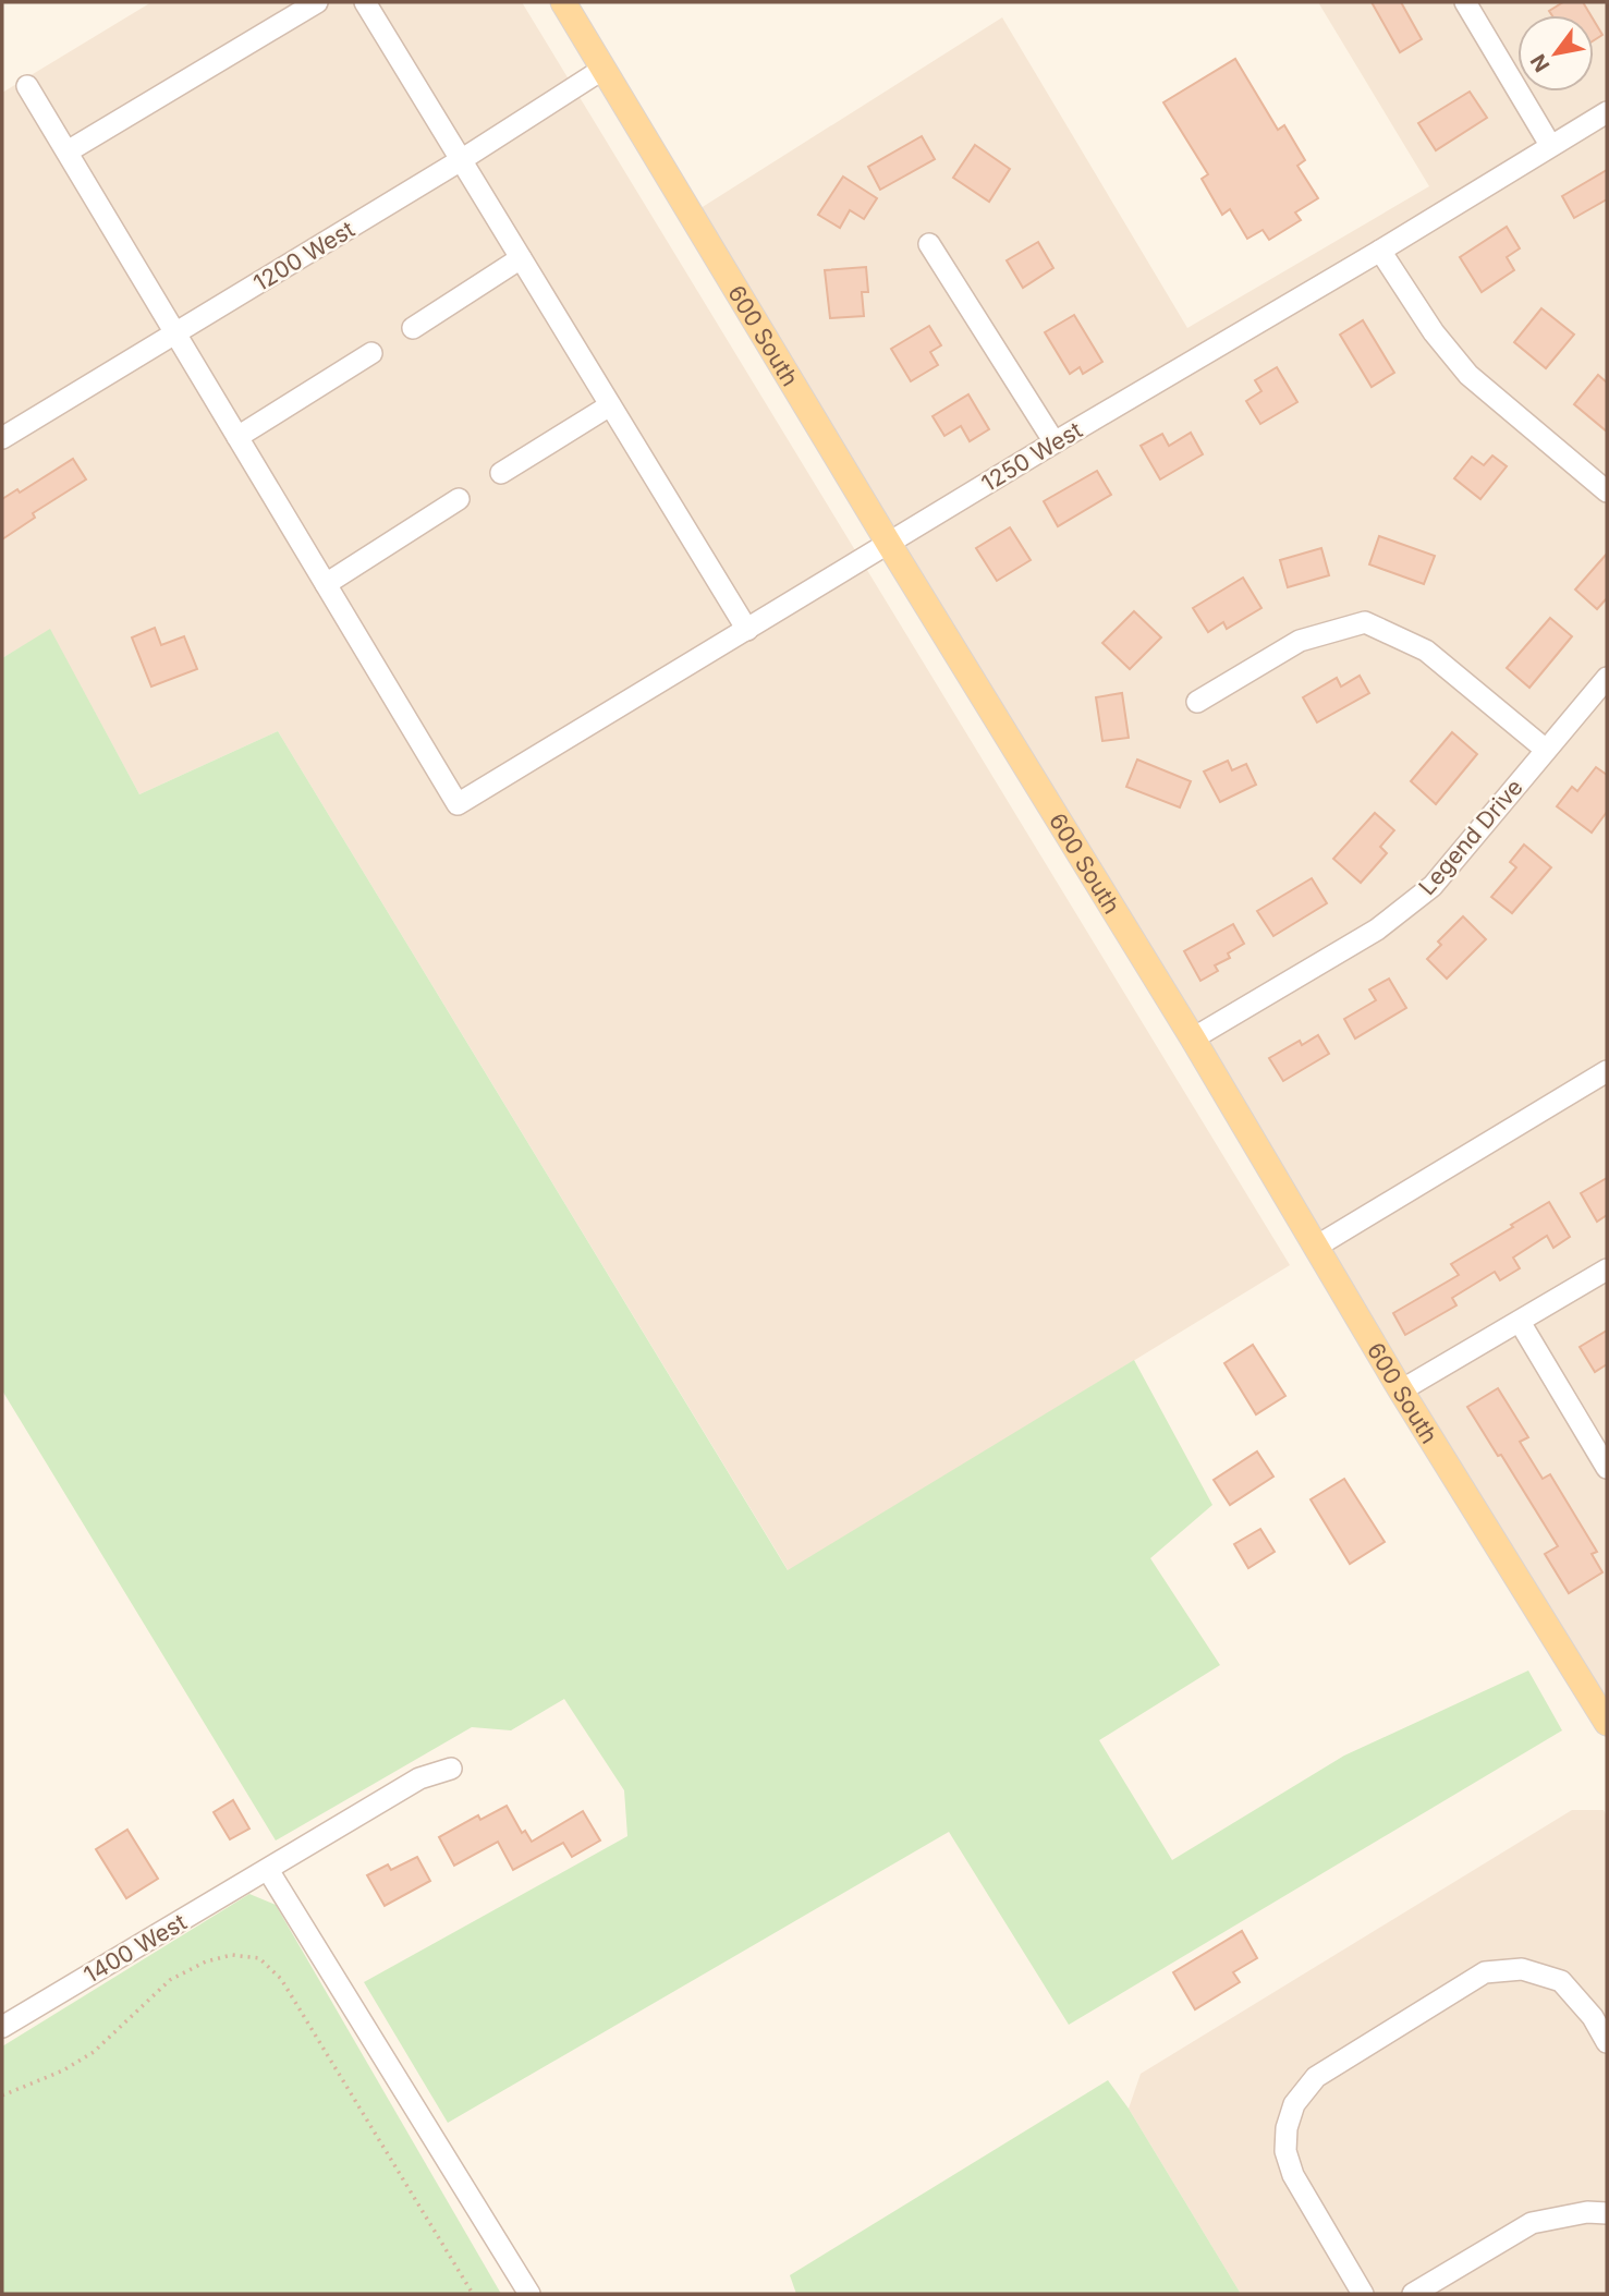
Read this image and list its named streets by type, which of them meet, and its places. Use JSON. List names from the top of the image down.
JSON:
{
  "streets": {
    "main road": ["600 South"],
    "street": [
      "1200 West",
      "1250 West",
      "Legend Drive",
      "1400 West"
    ]
  },
  "crossings": [
    ["1200 West", "600 South"],
    ["600 South", "1250 West"],
    ["600 South", "Legend Drive"]
  ],
  "north": "bottom left"
}
